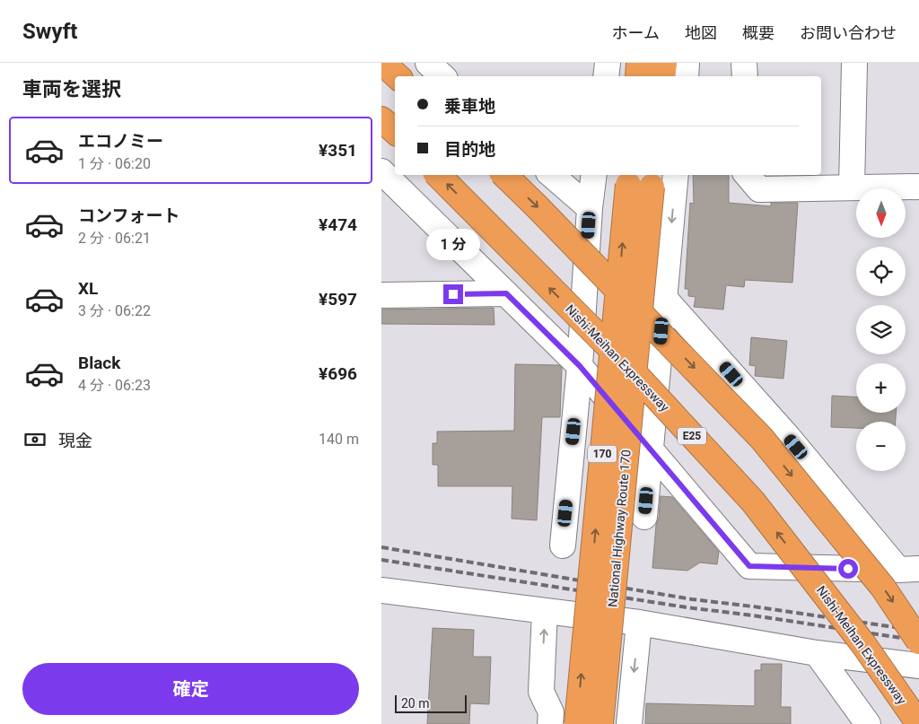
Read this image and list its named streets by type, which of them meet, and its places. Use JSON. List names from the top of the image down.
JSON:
{
  "streets": {
    "highway": [
      "Nishi-Meihan Expressway",
      "E25",
      "170",
      "National Highway Route 170"
    ]
  },
  "scale_bar": "20 m",
  "north": "bottom",
  "page": {
    "header": "Swyft",
    "nav": [
      "ホーム",
      "地図",
      "概要",
      "お問い合わせ"
    ],
    "heading": "車両を選択",
    "banner": ["乗車地", "目的地"],
    "list": [
      {
        "name": "エコノミー",
        "note": "1 分 · 06:20",
        "value": "¥351"
      },
      {
        "name": "コンフォート",
        "note": "2 分 · 06:21",
        "value": "¥474"
      },
      {
        "name": "XL",
        "note": "3 分 · 06:22",
        "value": "¥597"
      },
      {
        "name": "Black",
        "note": "4 分 · 06:23",
        "value": "¥696"
      }
    ],
    "map_buttons": ["+", "−"],
    "bubble": "1 分",
    "pay": ["現金", "140 m"],
    "buttons": "確定",
    "scale": "20 m"
  }
}
